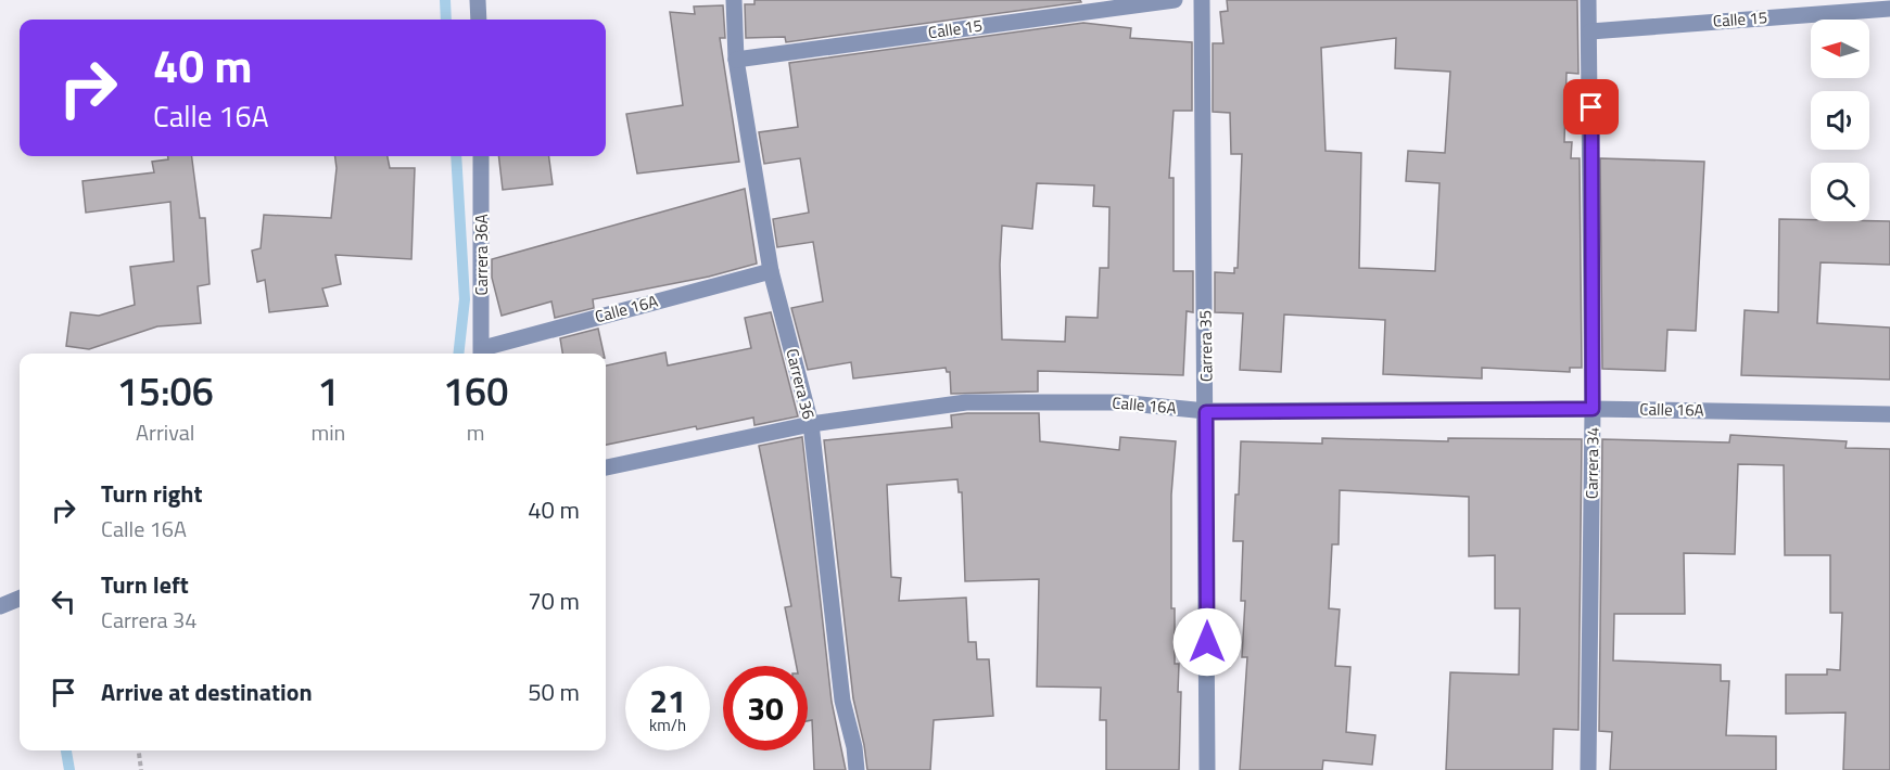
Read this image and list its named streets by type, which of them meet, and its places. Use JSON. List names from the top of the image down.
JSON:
{
  "streets": {
    "street": [
      "Calle 15",
      "Carrera 36A",
      "Calle 16A",
      "Carrera 35",
      "Carrera 36",
      "Carrera 34"
    ]
  },
  "crossings": [
    ["Calle 15", "Carrera 36"],
    ["Calle 15", "Carrera 34"],
    ["Carrera 36A", "Calle 16A"],
    ["Calle 16A", "Carrera 35"],
    ["Calle 16A", "Carrera 36"],
    ["Calle 16A", "Carrera 34"]
  ],
  "north": "left",
  "page": {
    "turn": ["40 m", "Calle 16A"],
    "eta": [
      "15:06",
      "Arrival",
      "1",
      "min",
      "160",
      "m"
    ],
    "list": [
      {
        "name": "Turn right",
        "note": "Calle 16A",
        "value": "40 m"
      },
      {
        "name": "Turn left",
        "note": "Carrera 34",
        "value": "70 m"
      },
      {
        "name": "Arrive at destination",
        "value": "50 m"
      }
    ],
    "speed": "21 km/h",
    "limit": "30"
  }
}
